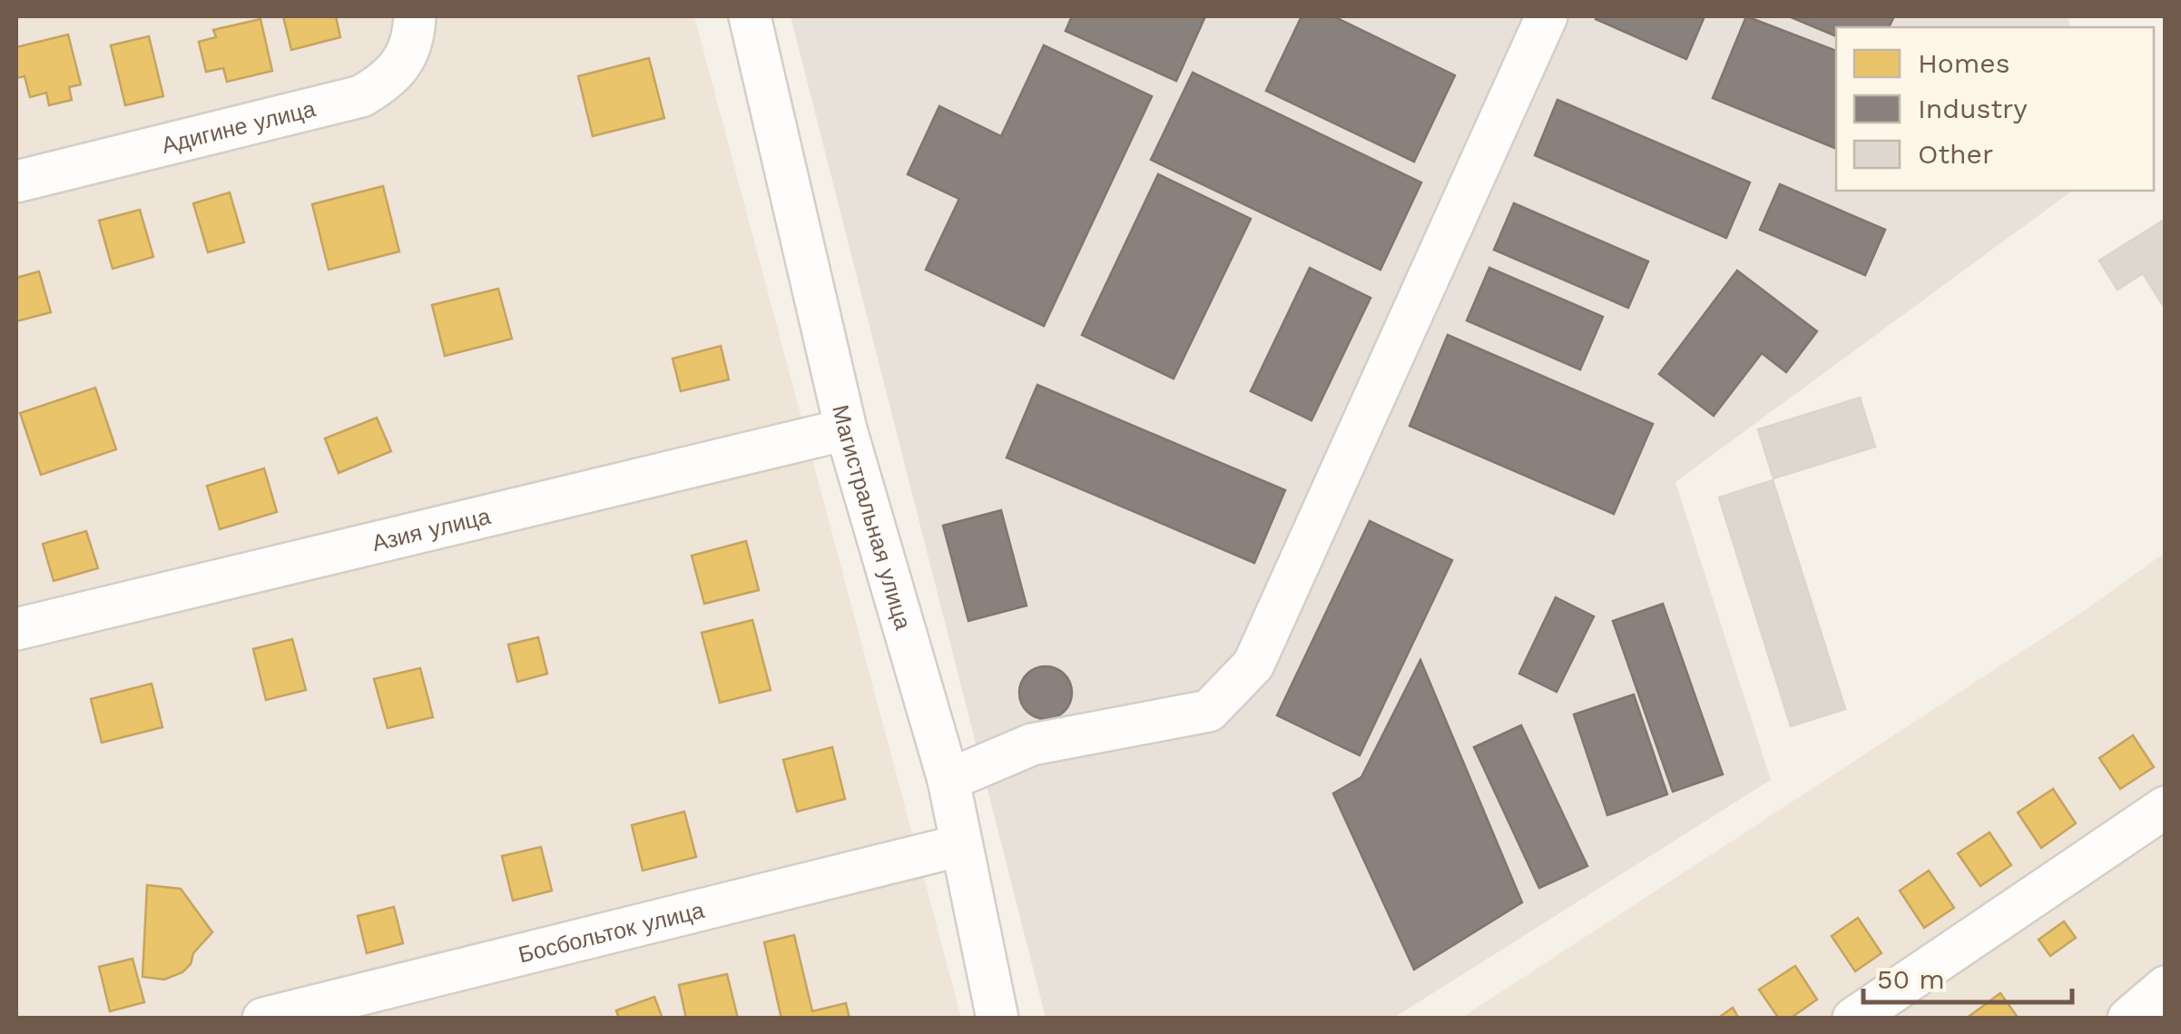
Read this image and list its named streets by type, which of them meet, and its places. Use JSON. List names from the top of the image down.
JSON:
{
  "streets": {
    "street": [
      "Адигине улица",
      "Магистральная улица",
      "Азия улица",
      "Босбольток улица"
    ]
  },
  "crossings": [
    ["Магистральная улица", "Азия улица"],
    ["Магистральная улица", "Босбольток улица"]
  ],
  "legend": ["Homes", "Industry", "Other"],
  "scale_bar": "50 m"
}
